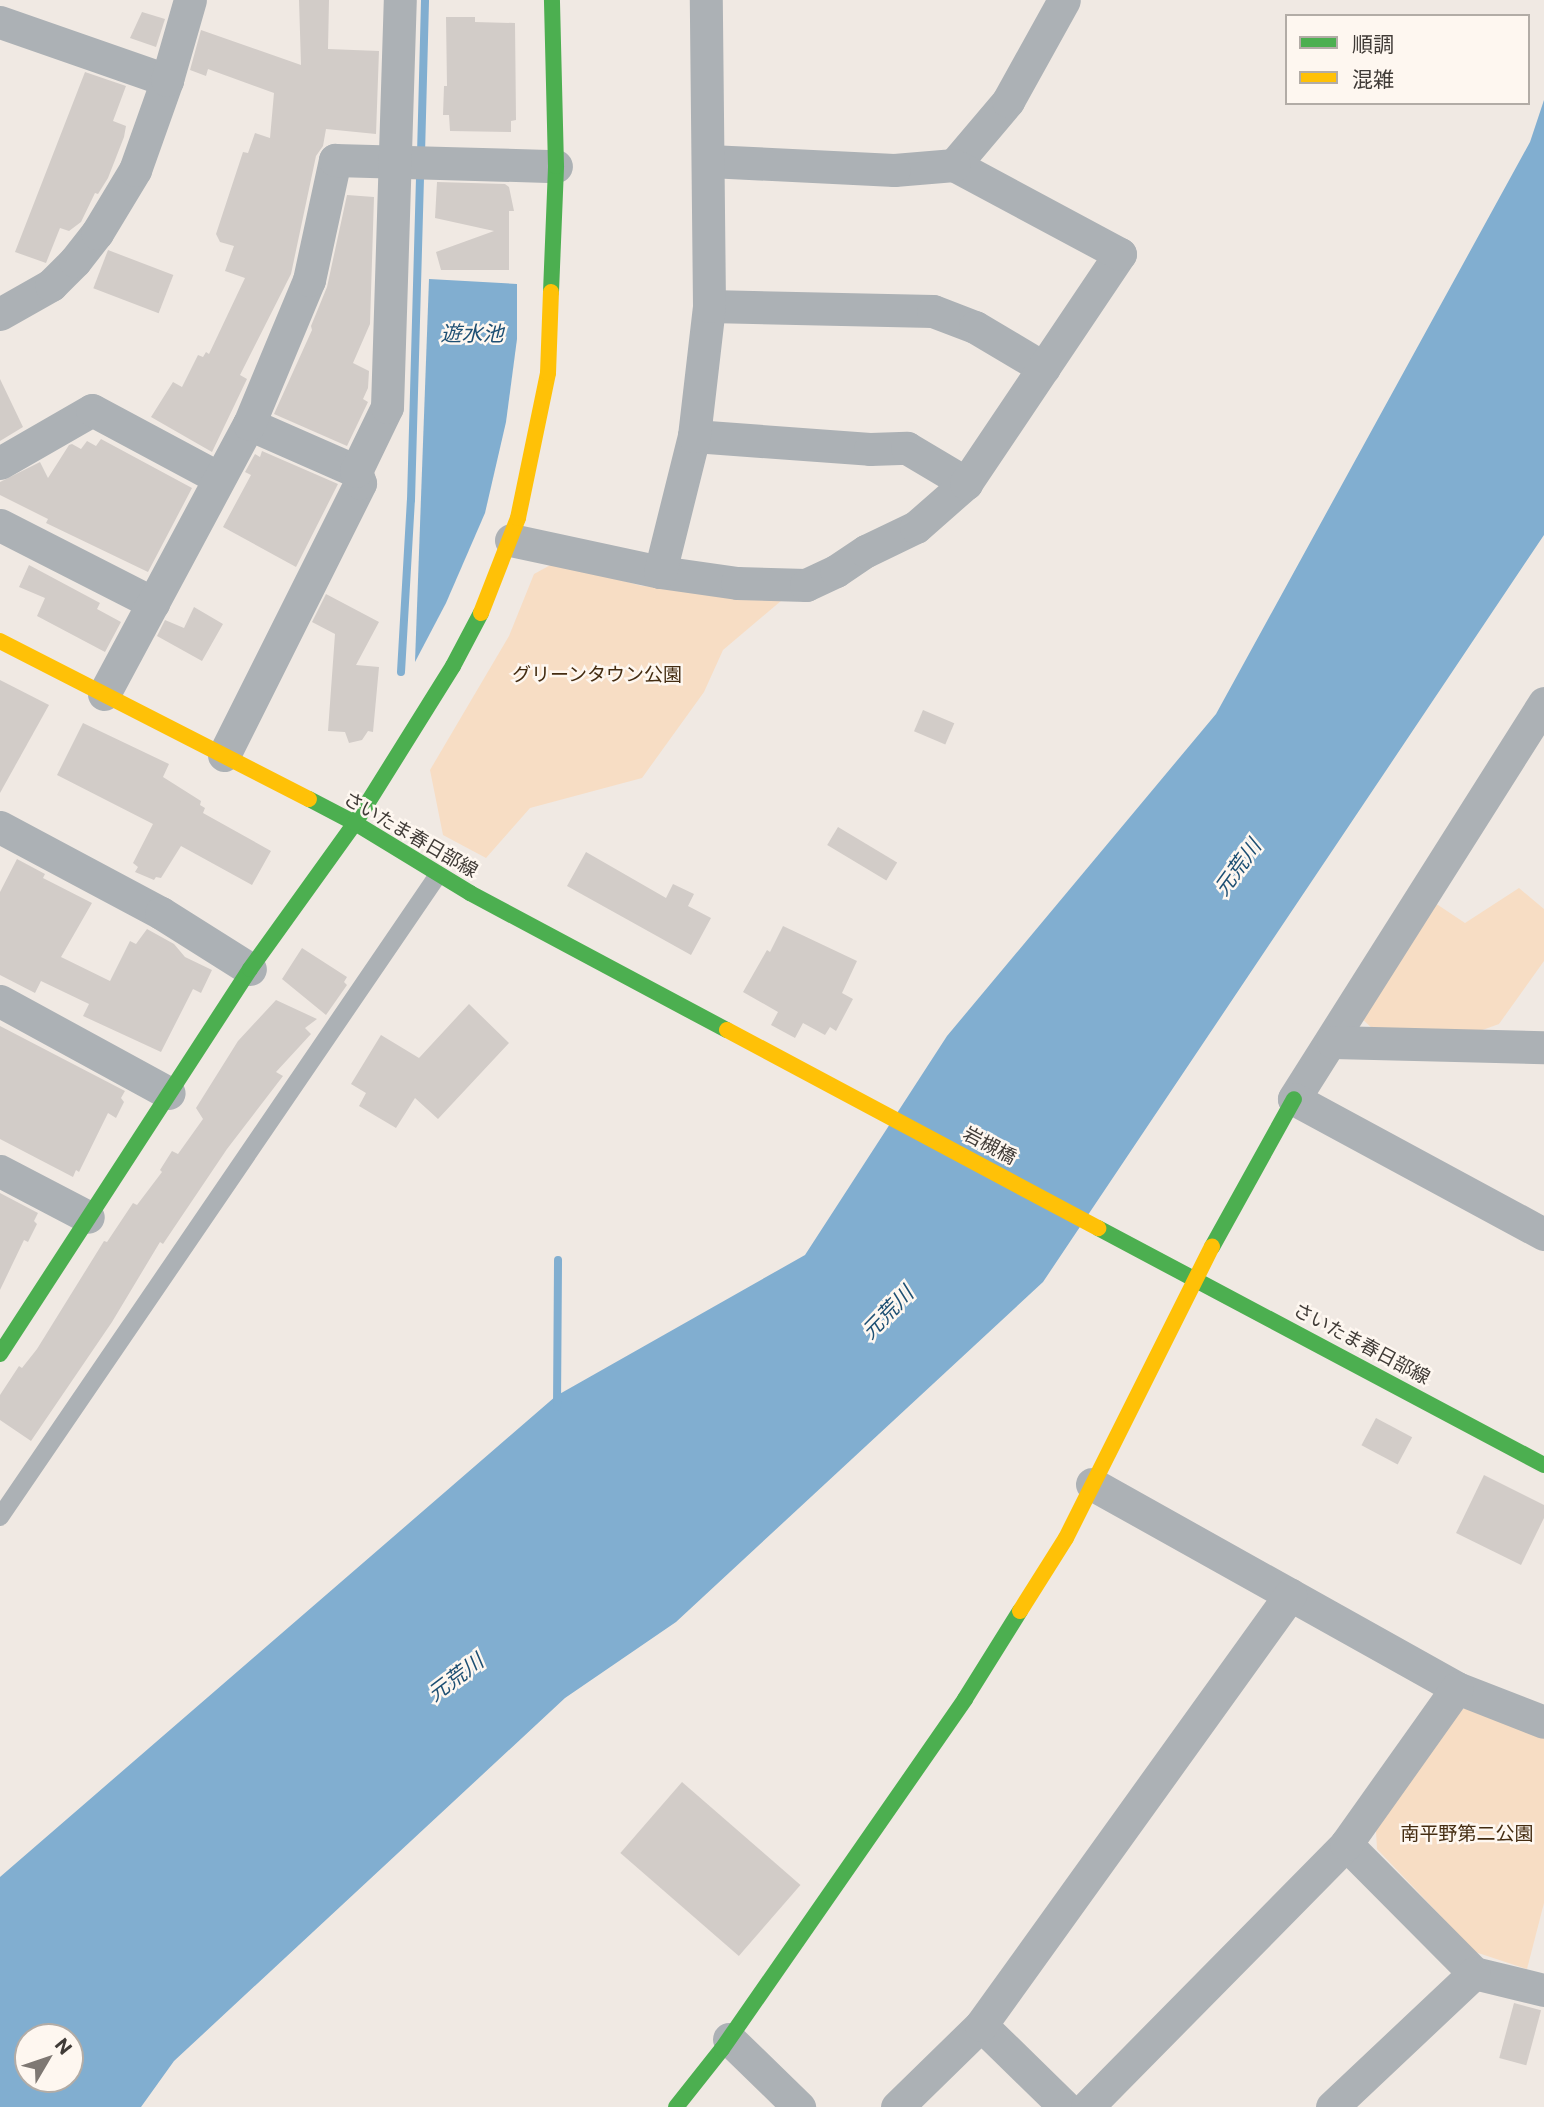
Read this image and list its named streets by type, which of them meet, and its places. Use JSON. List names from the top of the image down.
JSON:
{
  "streets": {
    "street": ["さいたま春日部線", "岩槻橋"]
  },
  "crossings": [
    ["さいたま春日部線", "岩槻橋"]
  ],
  "water": ["遊水池", "元荒川"],
  "parks": ["グリーンタウン公園", "南平野第二公園"],
  "legend": ["順調", "混雑"],
  "north": "top right"
}
